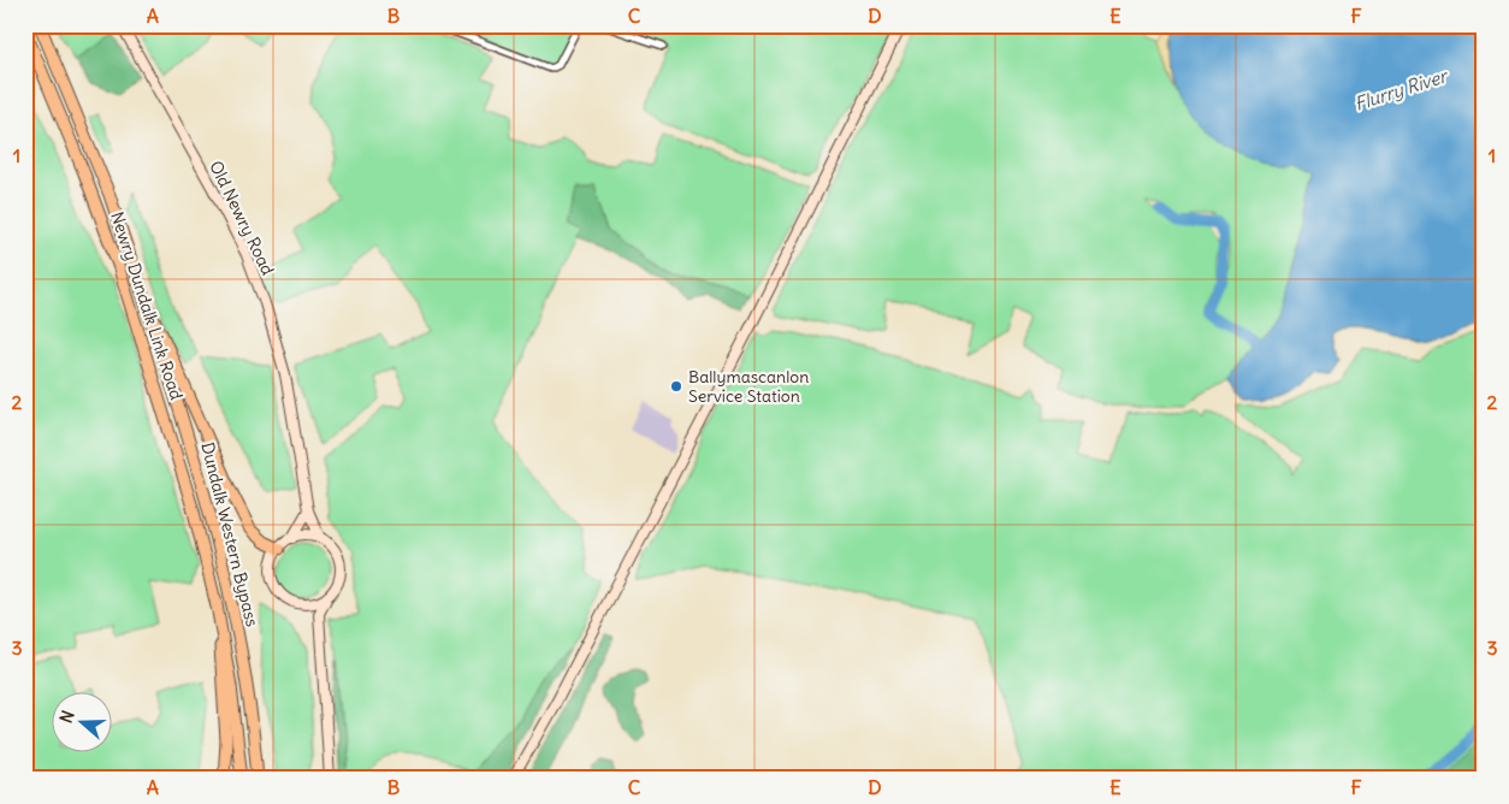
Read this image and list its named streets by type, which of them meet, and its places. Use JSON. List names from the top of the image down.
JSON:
{
  "streets": {
    "highway": ["Newry Dundalk Link Road", "Dundalk Western Bypass"],
    "main road": ["Old Newry Road"]
  },
  "crossings": [
    ["Newry Dundalk Link Road", "Dundalk Western Bypass"]
  ],
  "water": ["Flurry River"],
  "places": ["Ballymascanlon Service Station"],
  "north": "left",
  "grid": {
    "columns": [
      "A",
      "B",
      "C",
      "D",
      "E",
      "F"
    ],
    "rows": ["1", "2", "3"]
  }
}
